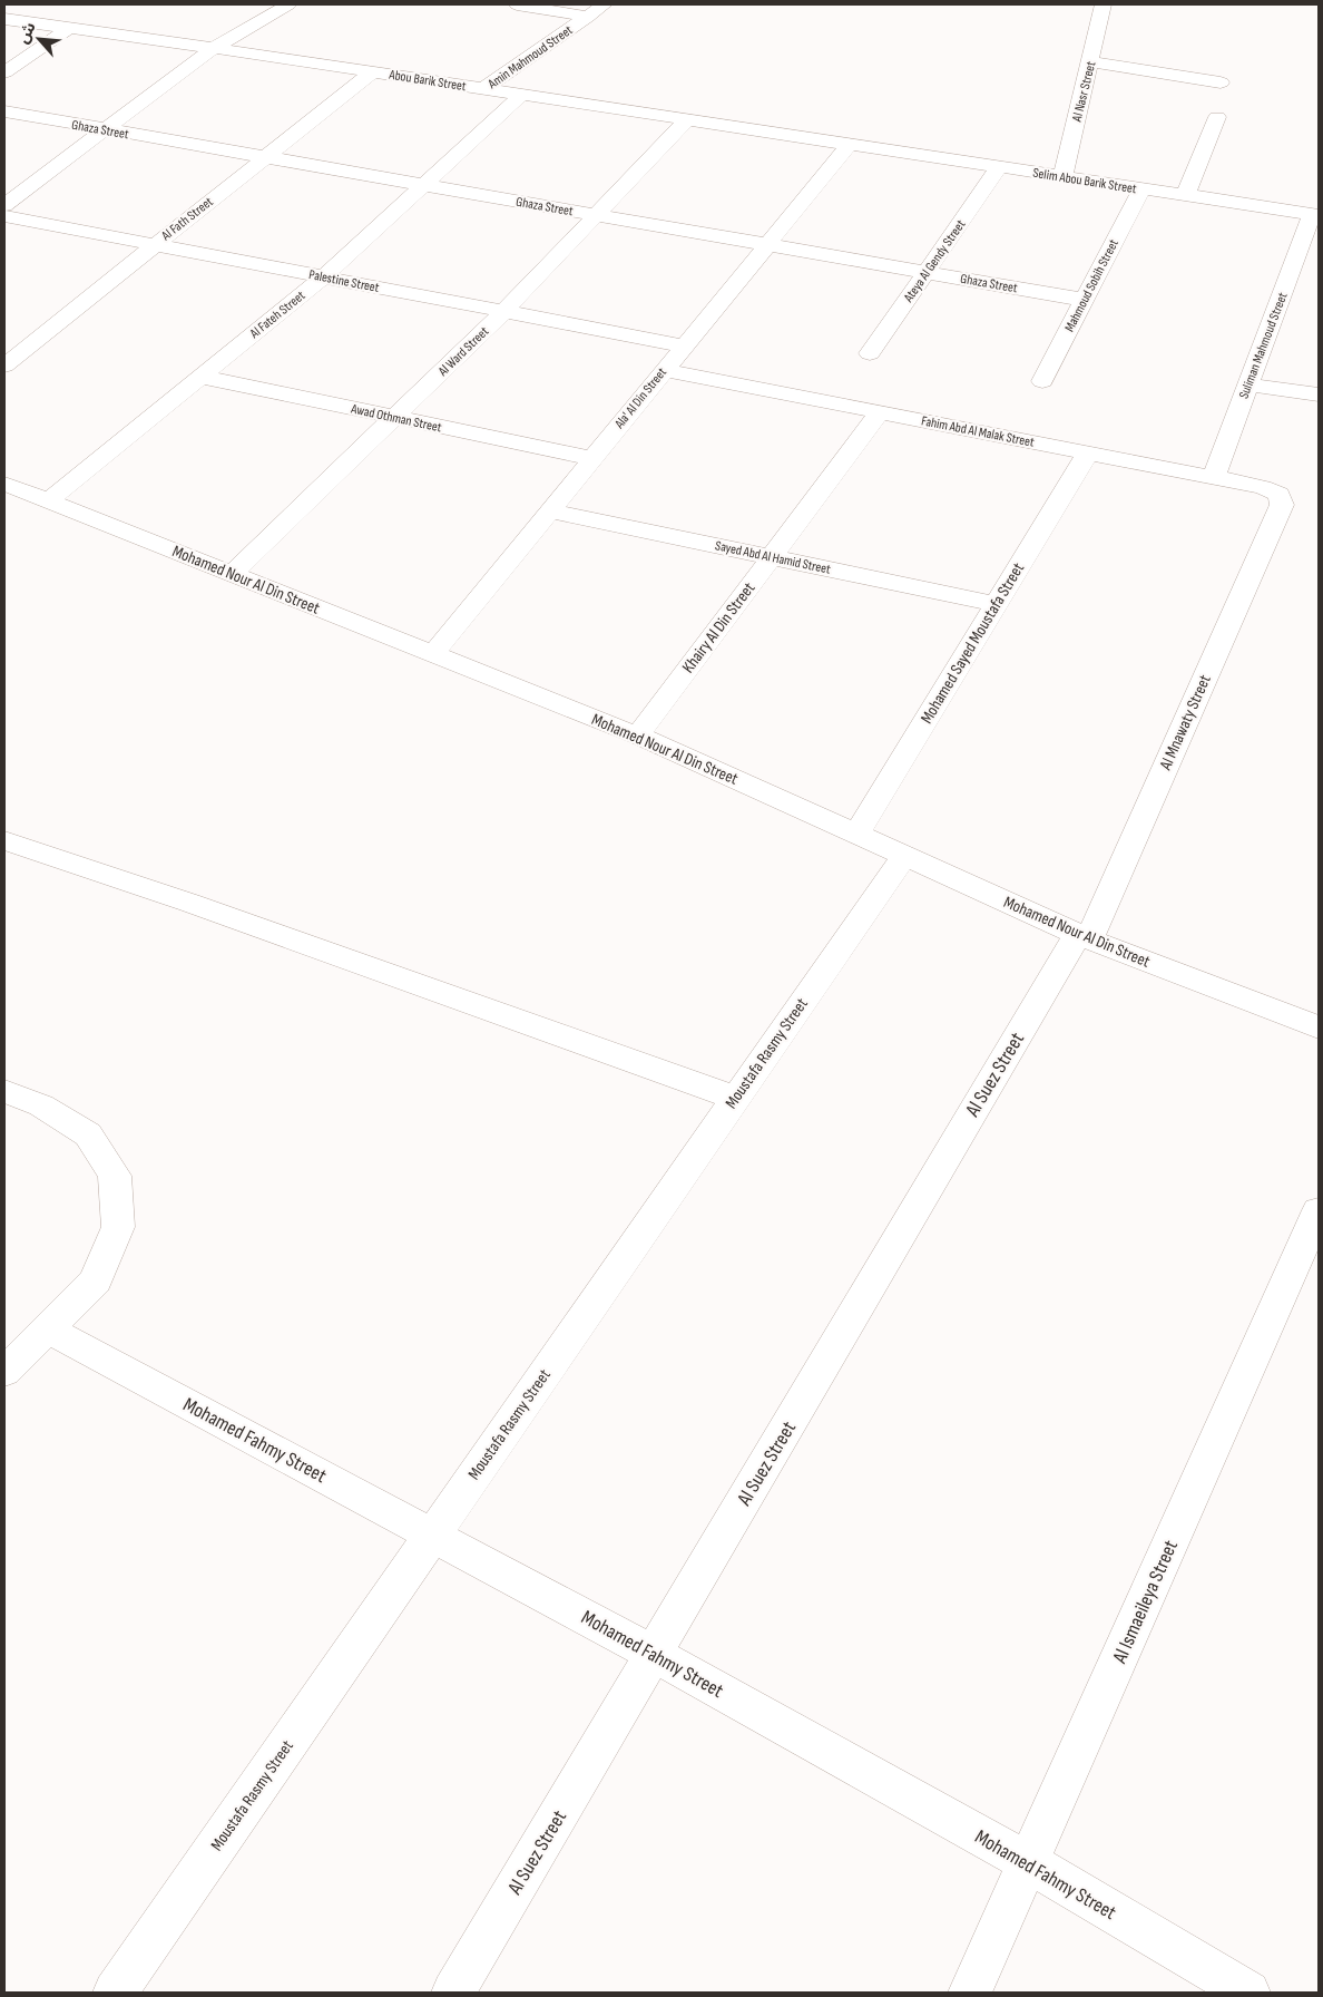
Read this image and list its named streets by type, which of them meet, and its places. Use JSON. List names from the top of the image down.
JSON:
{
  "streets": {
    "street": [
      "Amin Mahmoud Street",
      "Abou Barik Street",
      "Al Nasr Street",
      "Ghaza Street",
      "Selim Abou Barik Street",
      "Al Fath Street",
      "Ateya Al Gendy Street",
      "Palestine Street",
      "Mahmoud Sobih Street",
      "Al Fateh Street",
      "Suliman Mahmoud Street",
      "Al Ward Street",
      "Ala' Al Din Street",
      "Awad Othman Street",
      "Fahim Abd Al Malak Street",
      "Sayed Abd Al Hamid Street",
      "Mohamed Nour Al Din Street",
      "Khairy Al Din Street",
      "Mohamed Sayed Moustafa Street",
      "Al Mnawaty Street",
      "Moustafa Rasmy Street",
      "Al Suez Street",
      "Mohamed Fahmy Street",
      "Al Ismaeileya Street"
    ]
  },
  "crossings": [
    ["Amin Mahmoud Street", "Abou Barik Street"],
    ["Abou Barik Street", "Selim Abou Barik Street"],
    ["Abou Barik Street", "Al Fath Street"],
    ["Abou Barik Street", "Al Fateh Street"],
    ["Abou Barik Street", "Al Ward Street"],
    ["Abou Barik Street", "Ala' Al Din Street"],
    ["Al Nasr Street", "Selim Abou Barik Street"],
    ["Ghaza Street", "Al Fath Street"],
    ["Ghaza Street", "Ateya Al Gendy Street"],
    ["Ghaza Street", "Mahmoud Sobih Street"],
    ["Ghaza Street", "Al Fateh Street"],
    ["Ghaza Street", "Al Ward Street"],
    ["Ghaza Street", "Ala' Al Din Street"],
    ["Selim Abou Barik Street", "Ateya Al Gendy Street"],
    ["Selim Abou Barik Street", "Mahmoud Sobih Street"],
    ["Selim Abou Barik Street", "Suliman Mahmoud Street"],
    ["Selim Abou Barik Street", "Ala' Al Din Street"],
    ["Al Fath Street", "Palestine Street"],
    ["Palestine Street", "Al Fateh Street"],
    ["Palestine Street", "Al Ward Street"],
    ["Palestine Street", "Ala' Al Din Street"],
    ["Al Fateh Street", "Awad Othman Street"],
    ["Al Fateh Street", "Mohamed Nour Al Din Street"],
    ["Suliman Mahmoud Street", "Fahim Abd Al Malak Street"],
    ["Al Ward Street", "Awad Othman Street"],
    ["Al Ward Street", "Mohamed Nour Al Din Street"],
    ["Ala' Al Din Street", "Awad Othman Street"],
    ["Ala' Al Din Street", "Fahim Abd Al Malak Street"],
    ["Ala' Al Din Street", "Sayed Abd Al Hamid Street"],
    ["Ala' Al Din Street", "Mohamed Nour Al Din Street"],
    ["Fahim Abd Al Malak Street", "Khairy Al Din Street"],
    ["Fahim Abd Al Malak Street", "Mohamed Sayed Moustafa Street"],
    ["Fahim Abd Al Malak Street", "Al Mnawaty Street"],
    ["Sayed Abd Al Hamid Street", "Khairy Al Din Street"],
    ["Sayed Abd Al Hamid Street", "Mohamed Sayed Moustafa Street"],
    ["Mohamed Nour Al Din Street", "Khairy Al Din Street"],
    ["Mohamed Nour Al Din Street", "Mohamed Sayed Moustafa Street"],
    ["Mohamed Nour Al Din Street", "Al Mnawaty Street"],
    ["Mohamed Nour Al Din Street", "Moustafa Rasmy Street"],
    ["Mohamed Nour Al Din Street", "Al Suez Street"],
    ["Al Mnawaty Street", "Al Suez Street"],
    ["Moustafa Rasmy Street", "Mohamed Fahmy Street"],
    ["Al Suez Street", "Mohamed Fahmy Street"],
    ["Mohamed Fahmy Street", "Al Ismaeileya Street"]
  ],
  "north": "top left"
}
